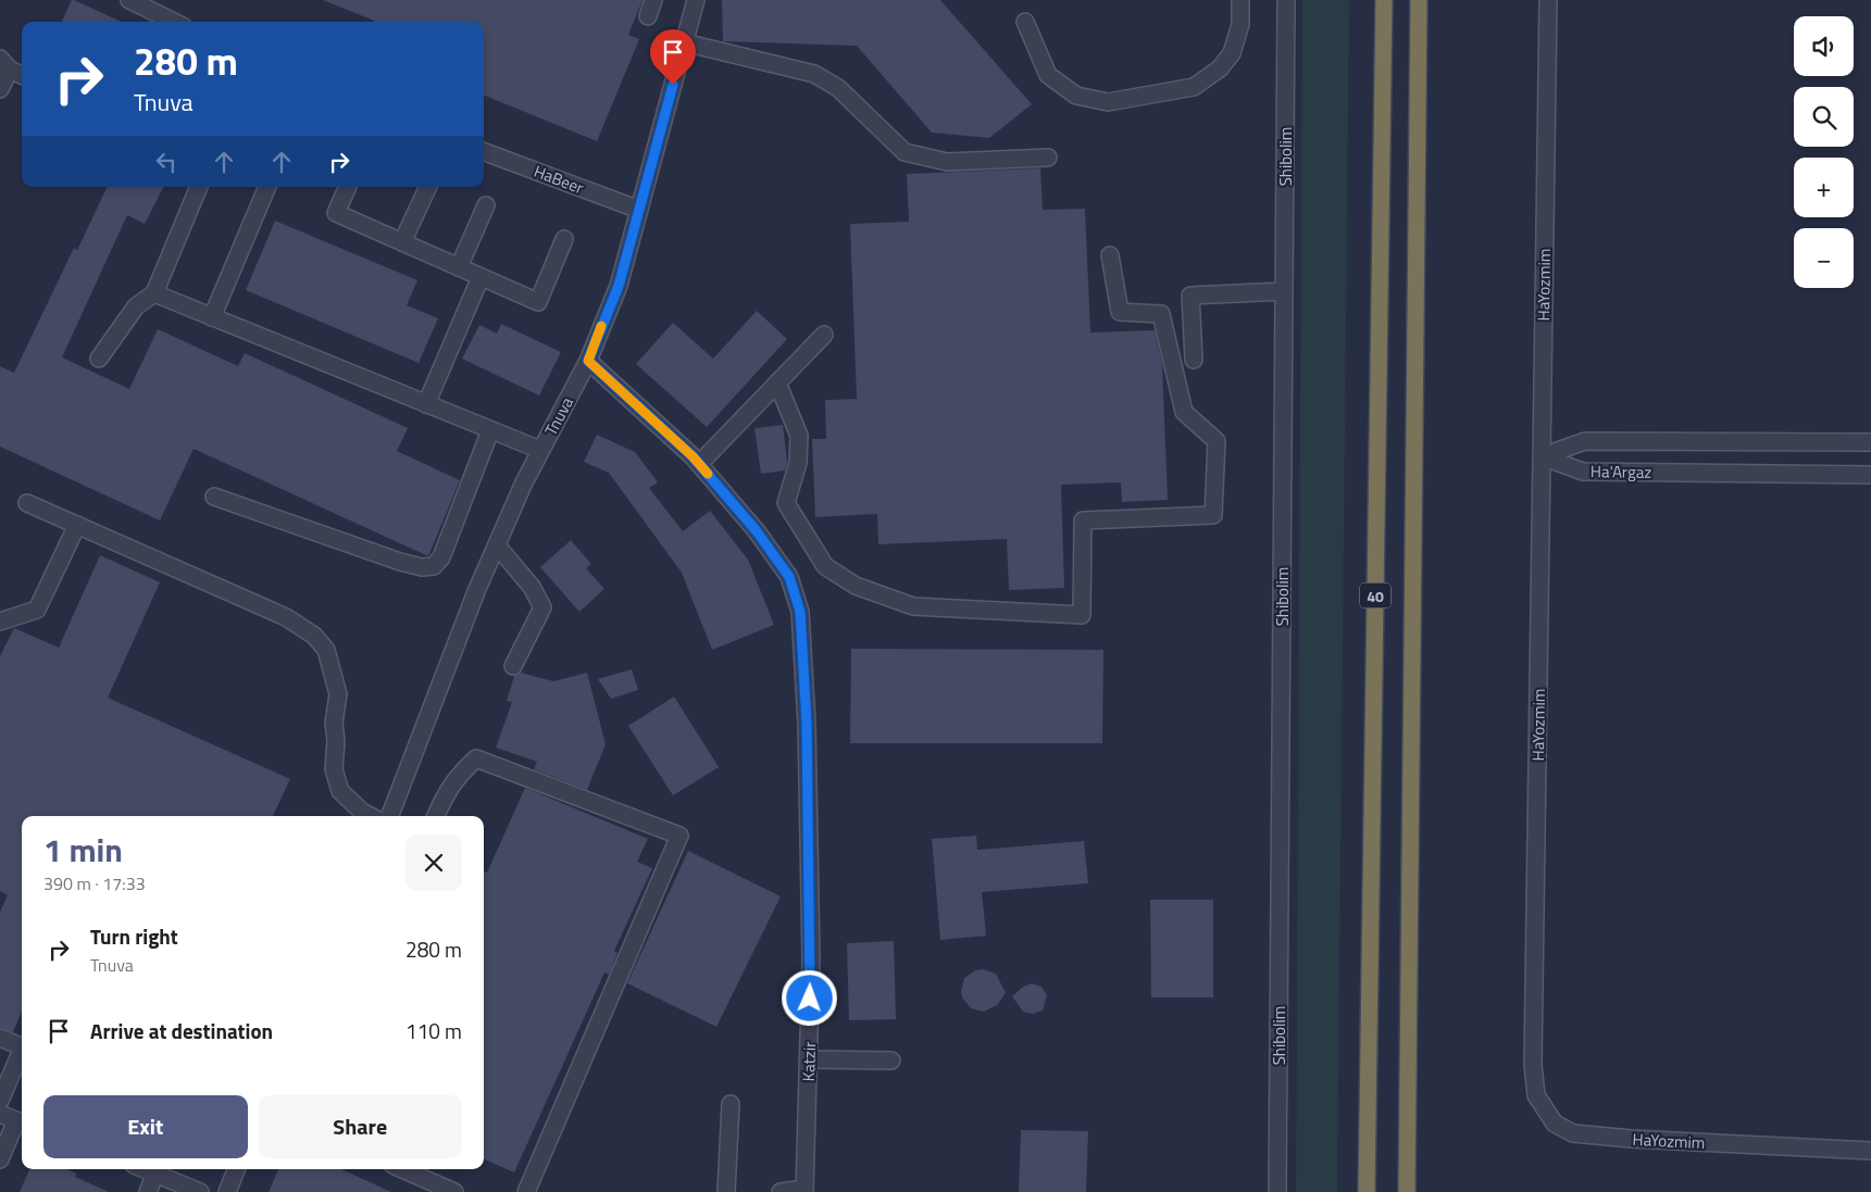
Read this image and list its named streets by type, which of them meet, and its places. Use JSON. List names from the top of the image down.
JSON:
{
  "streets": {
    "highway": ["40"],
    "street": [
      "Shibolim",
      "HaBeer",
      "HaYozmim",
      "Tnuva",
      "Ha'Argaz",
      "Katzir"
    ]
  },
  "crossings": [
    ["HaBeer", "Tnuva"],
    ["HaYozmim", "Ha'Argaz"],
    ["Tnuva", "Katzir"]
  ],
  "page": {
    "map_buttons": ["+", "−"],
    "turn": ["280 m", "Tnuva"],
    "heading": ["1 min", "390 m · 17:33"],
    "list": [
      {
        "name": "Turn right",
        "note": "Tnuva",
        "value": "280 m"
      },
      {
        "name": "Arrive at destination",
        "value": "110 m"
      }
    ],
    "buttons": ["Exit", "Share"]
  }
}
